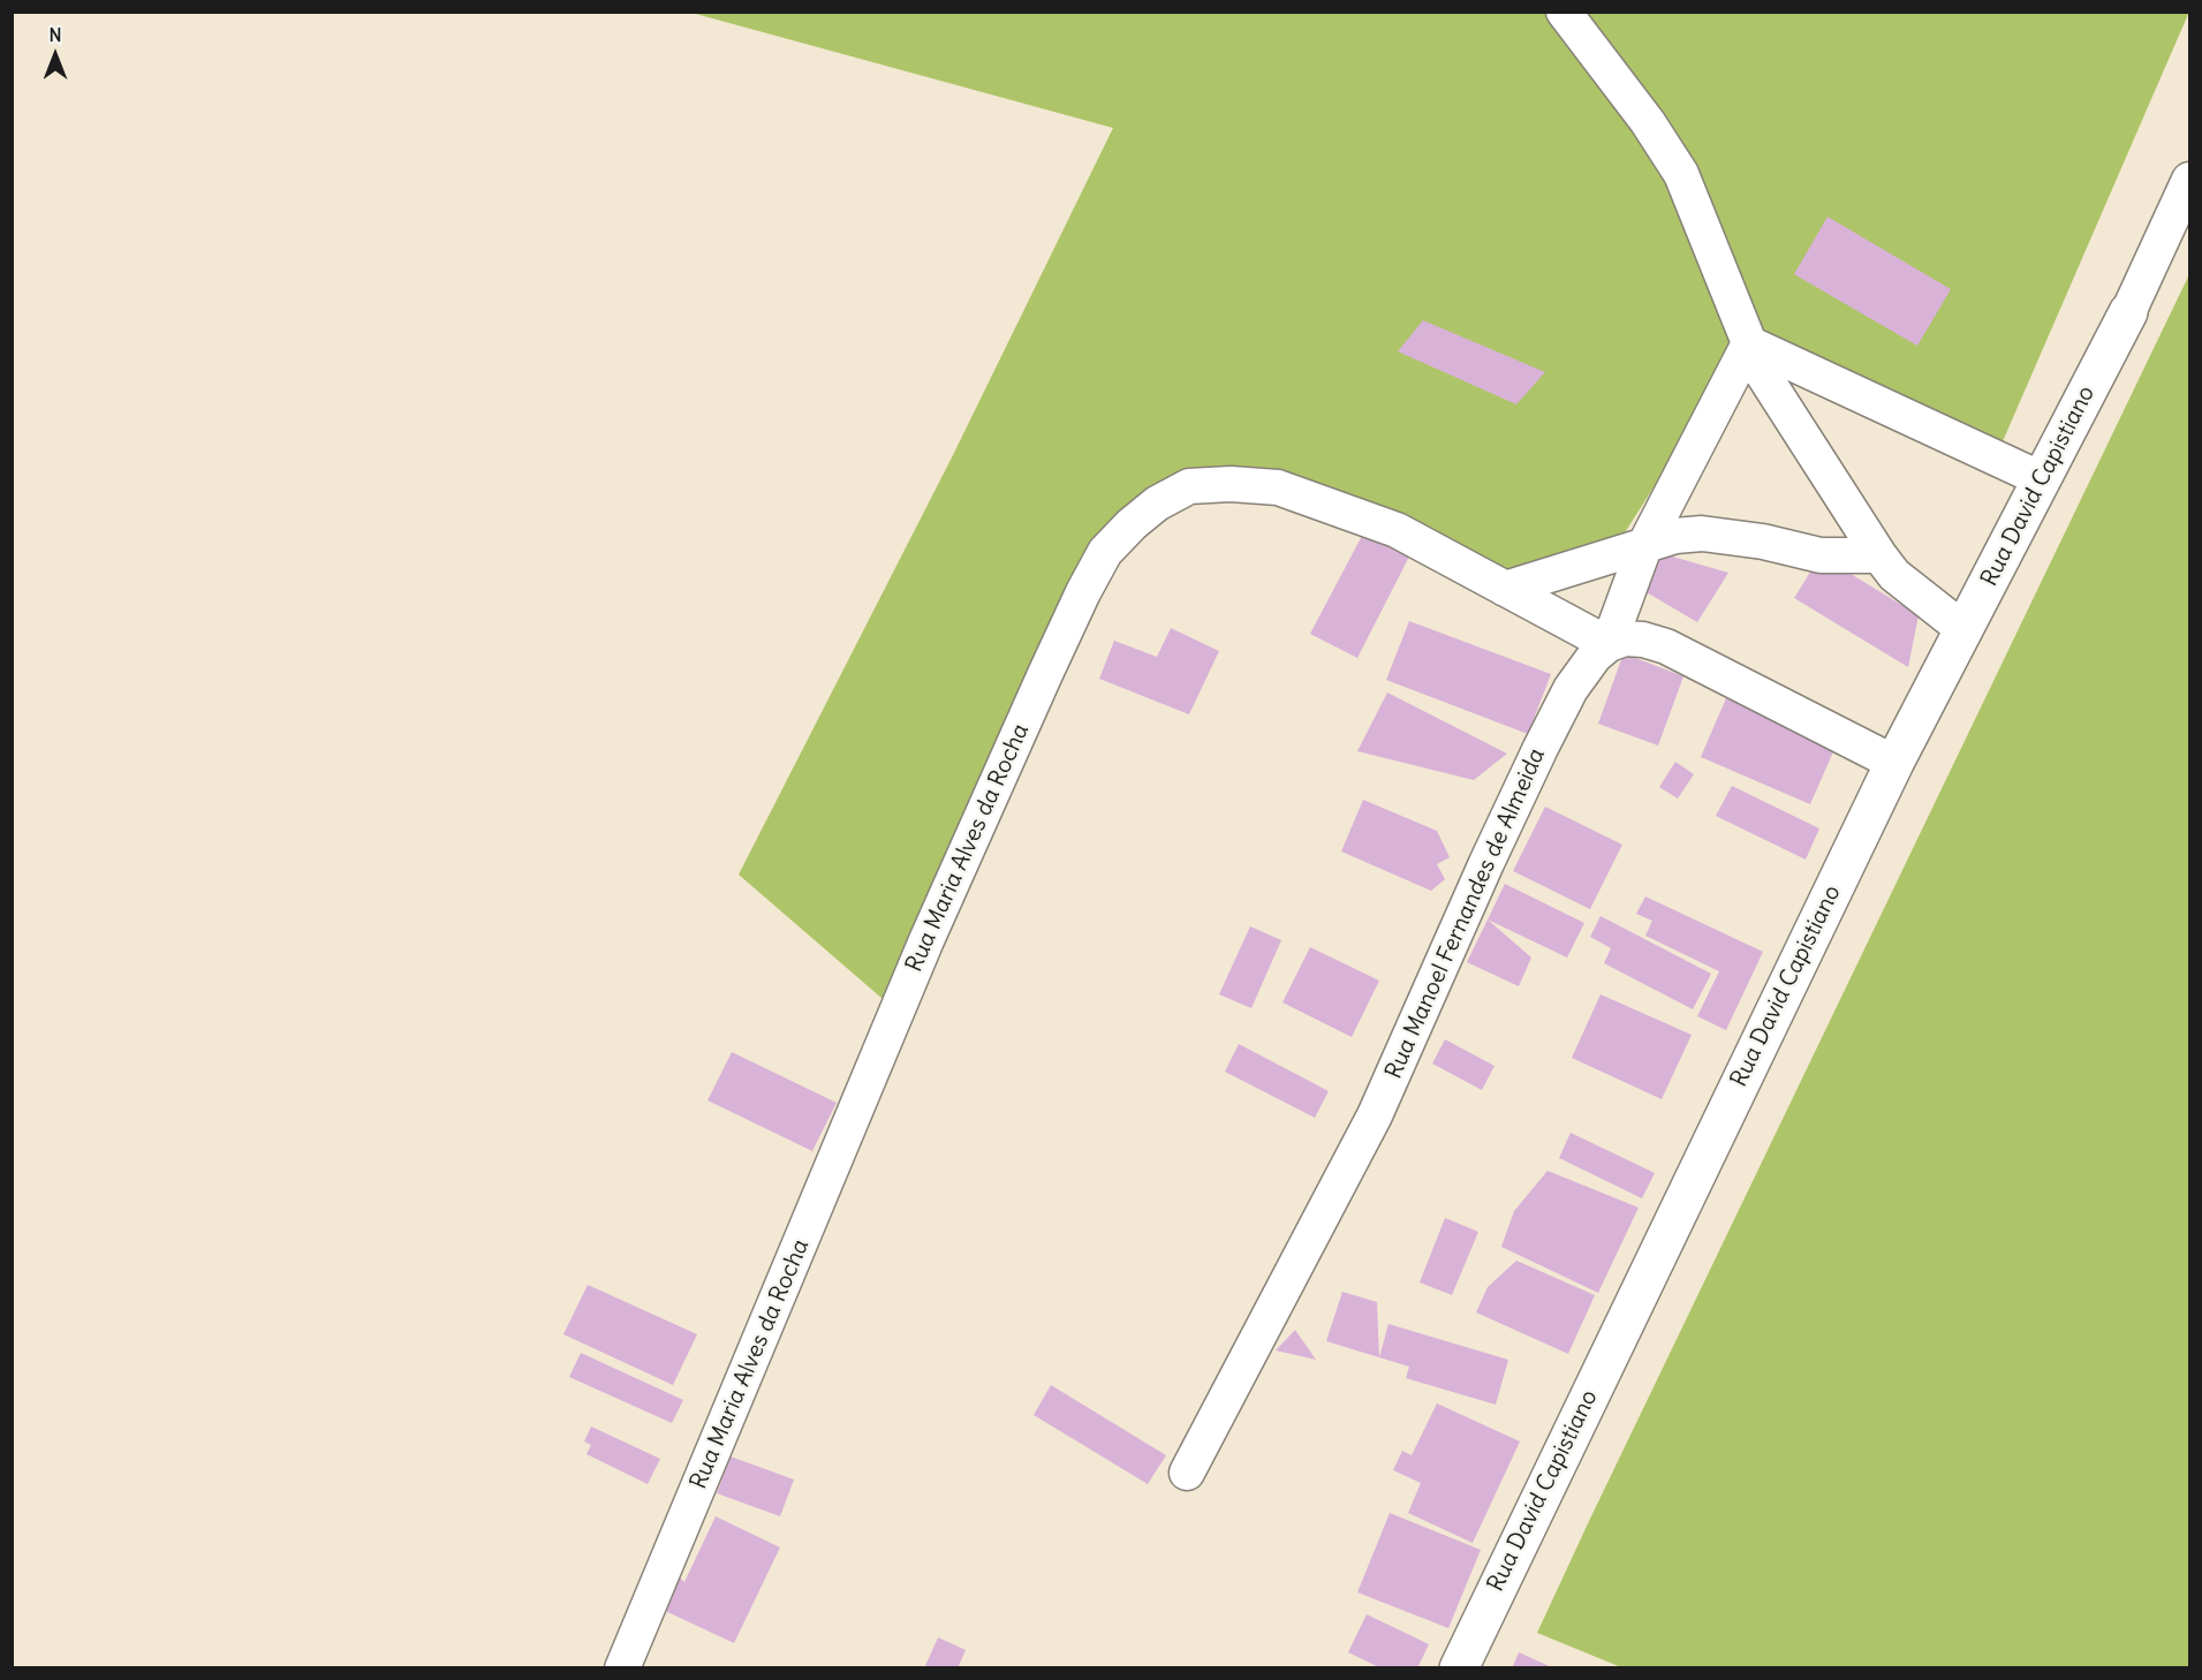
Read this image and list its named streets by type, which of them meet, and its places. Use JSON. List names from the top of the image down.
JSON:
{
  "streets": {
    "street": ["Rua David Capistiano", "Rua Maria Alves da Rocha", "Rua Manoel Fernandes de Almeida"]
  },
  "crossings": [
    ["Rua Maria Alves da Rocha", "Rua Manoel Fernandes de Almeida"]
  ],
  "north": "top"
}
